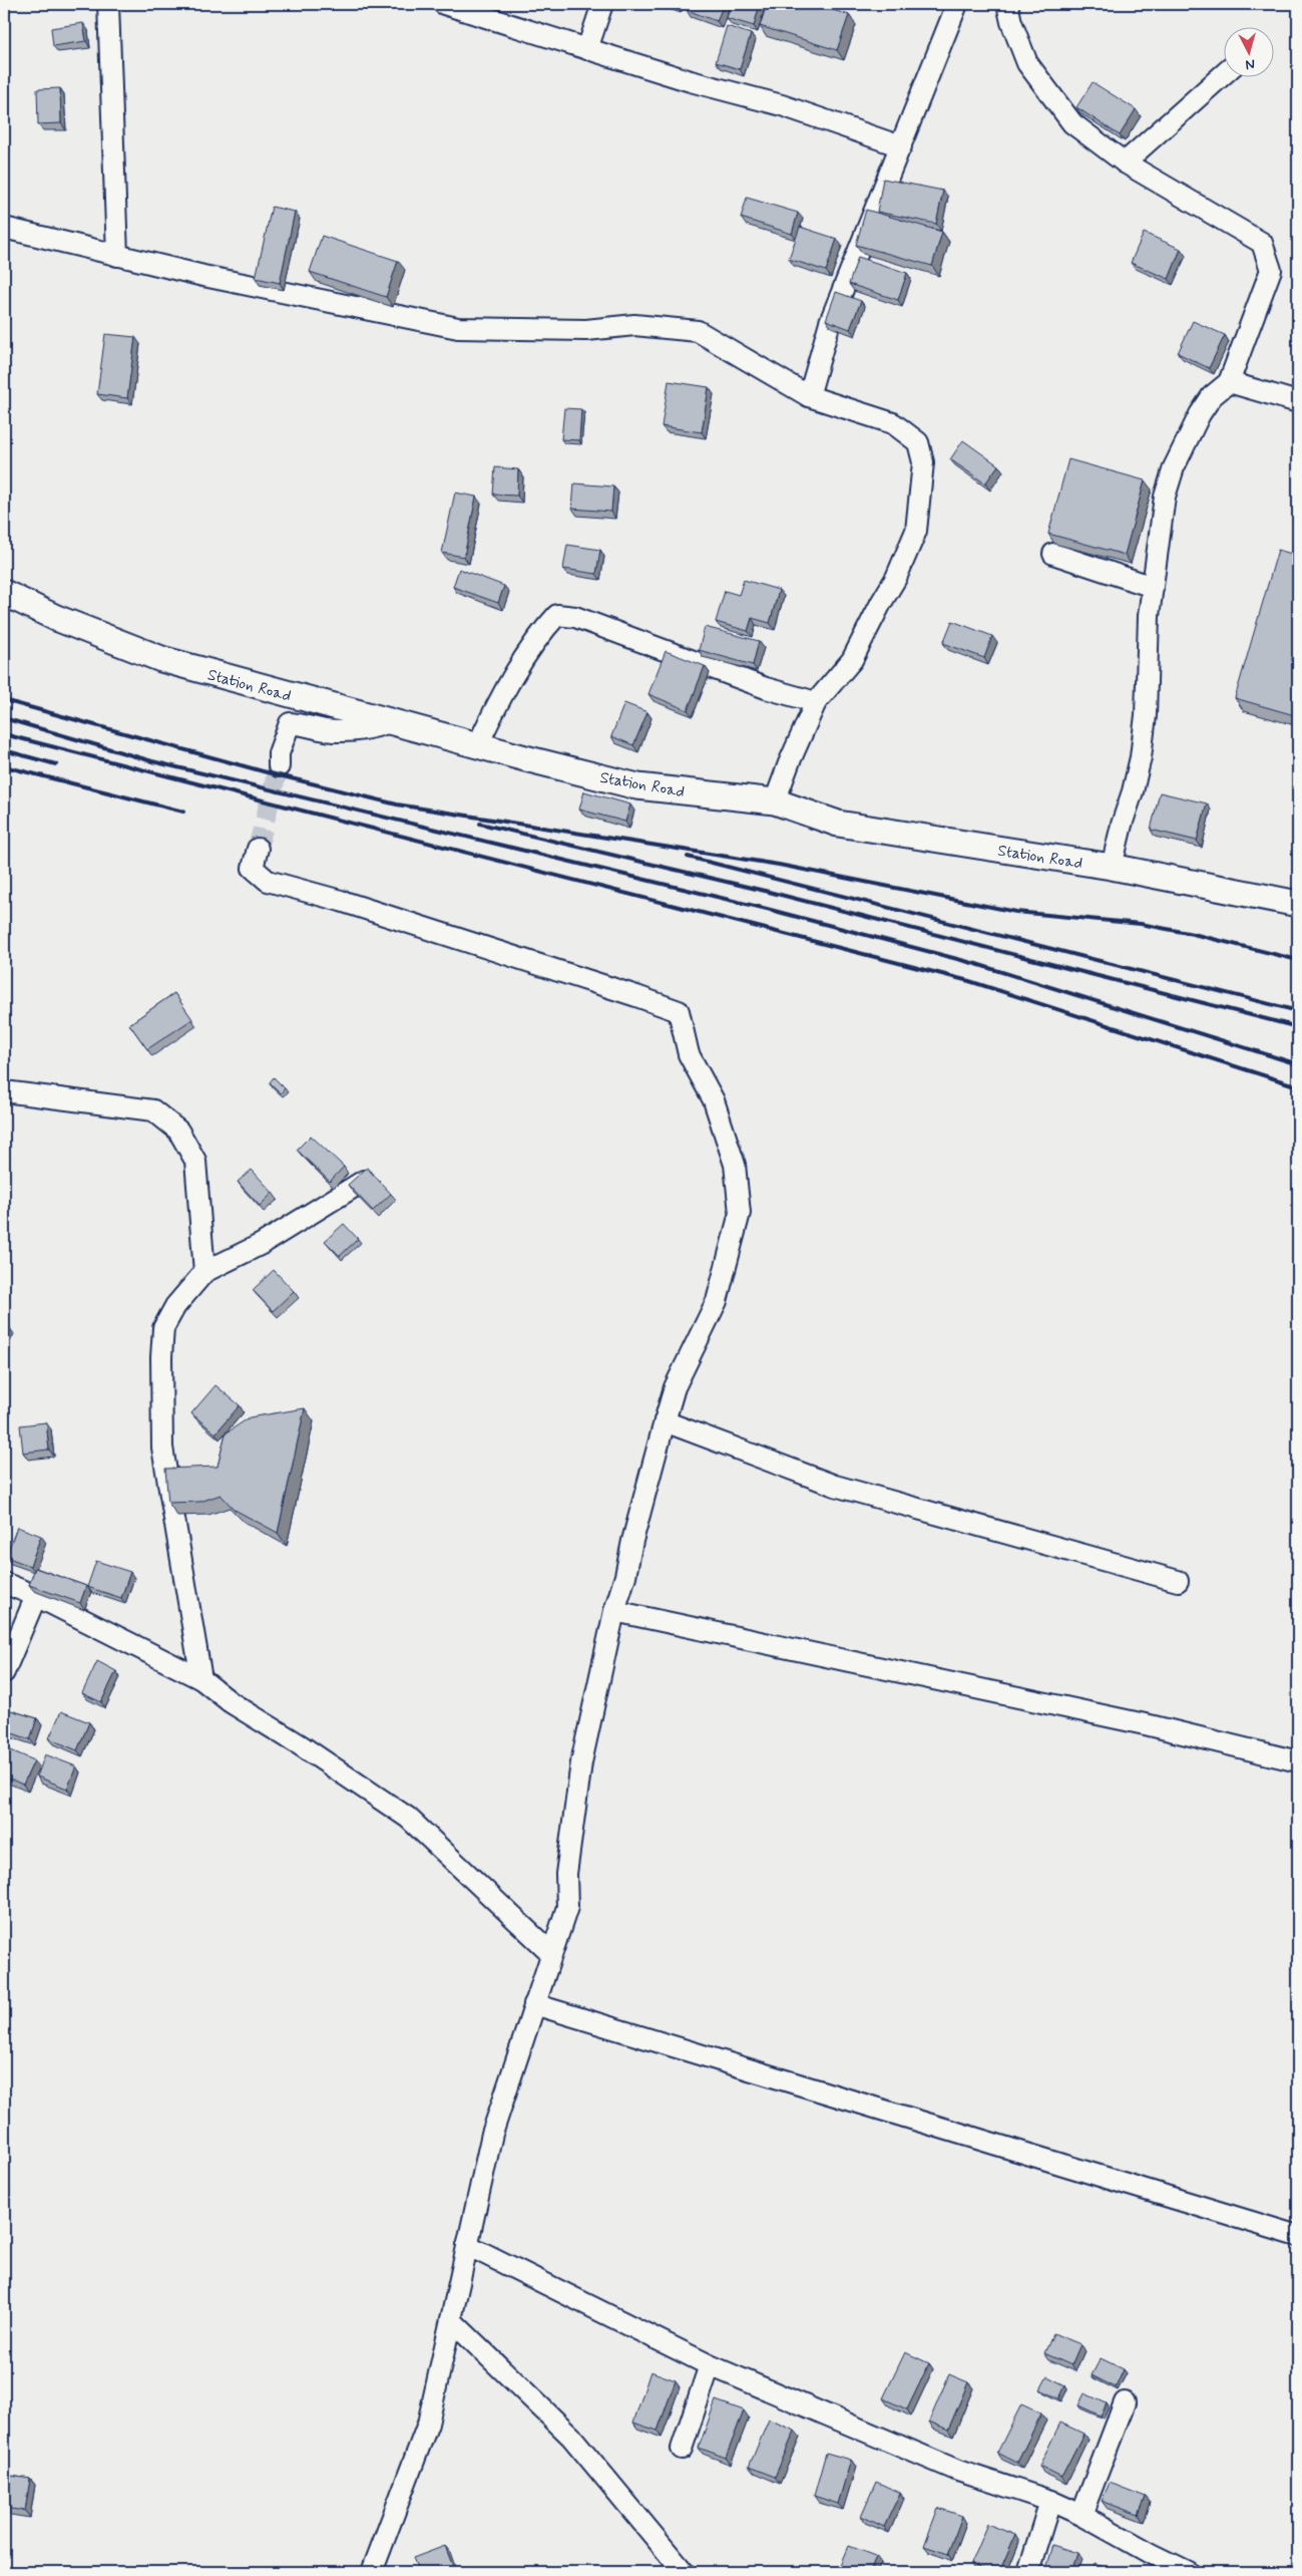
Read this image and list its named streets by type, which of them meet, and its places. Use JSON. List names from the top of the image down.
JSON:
{
  "streets": {
    "street": ["Station Road"]
  },
  "north": "bottom"
}
